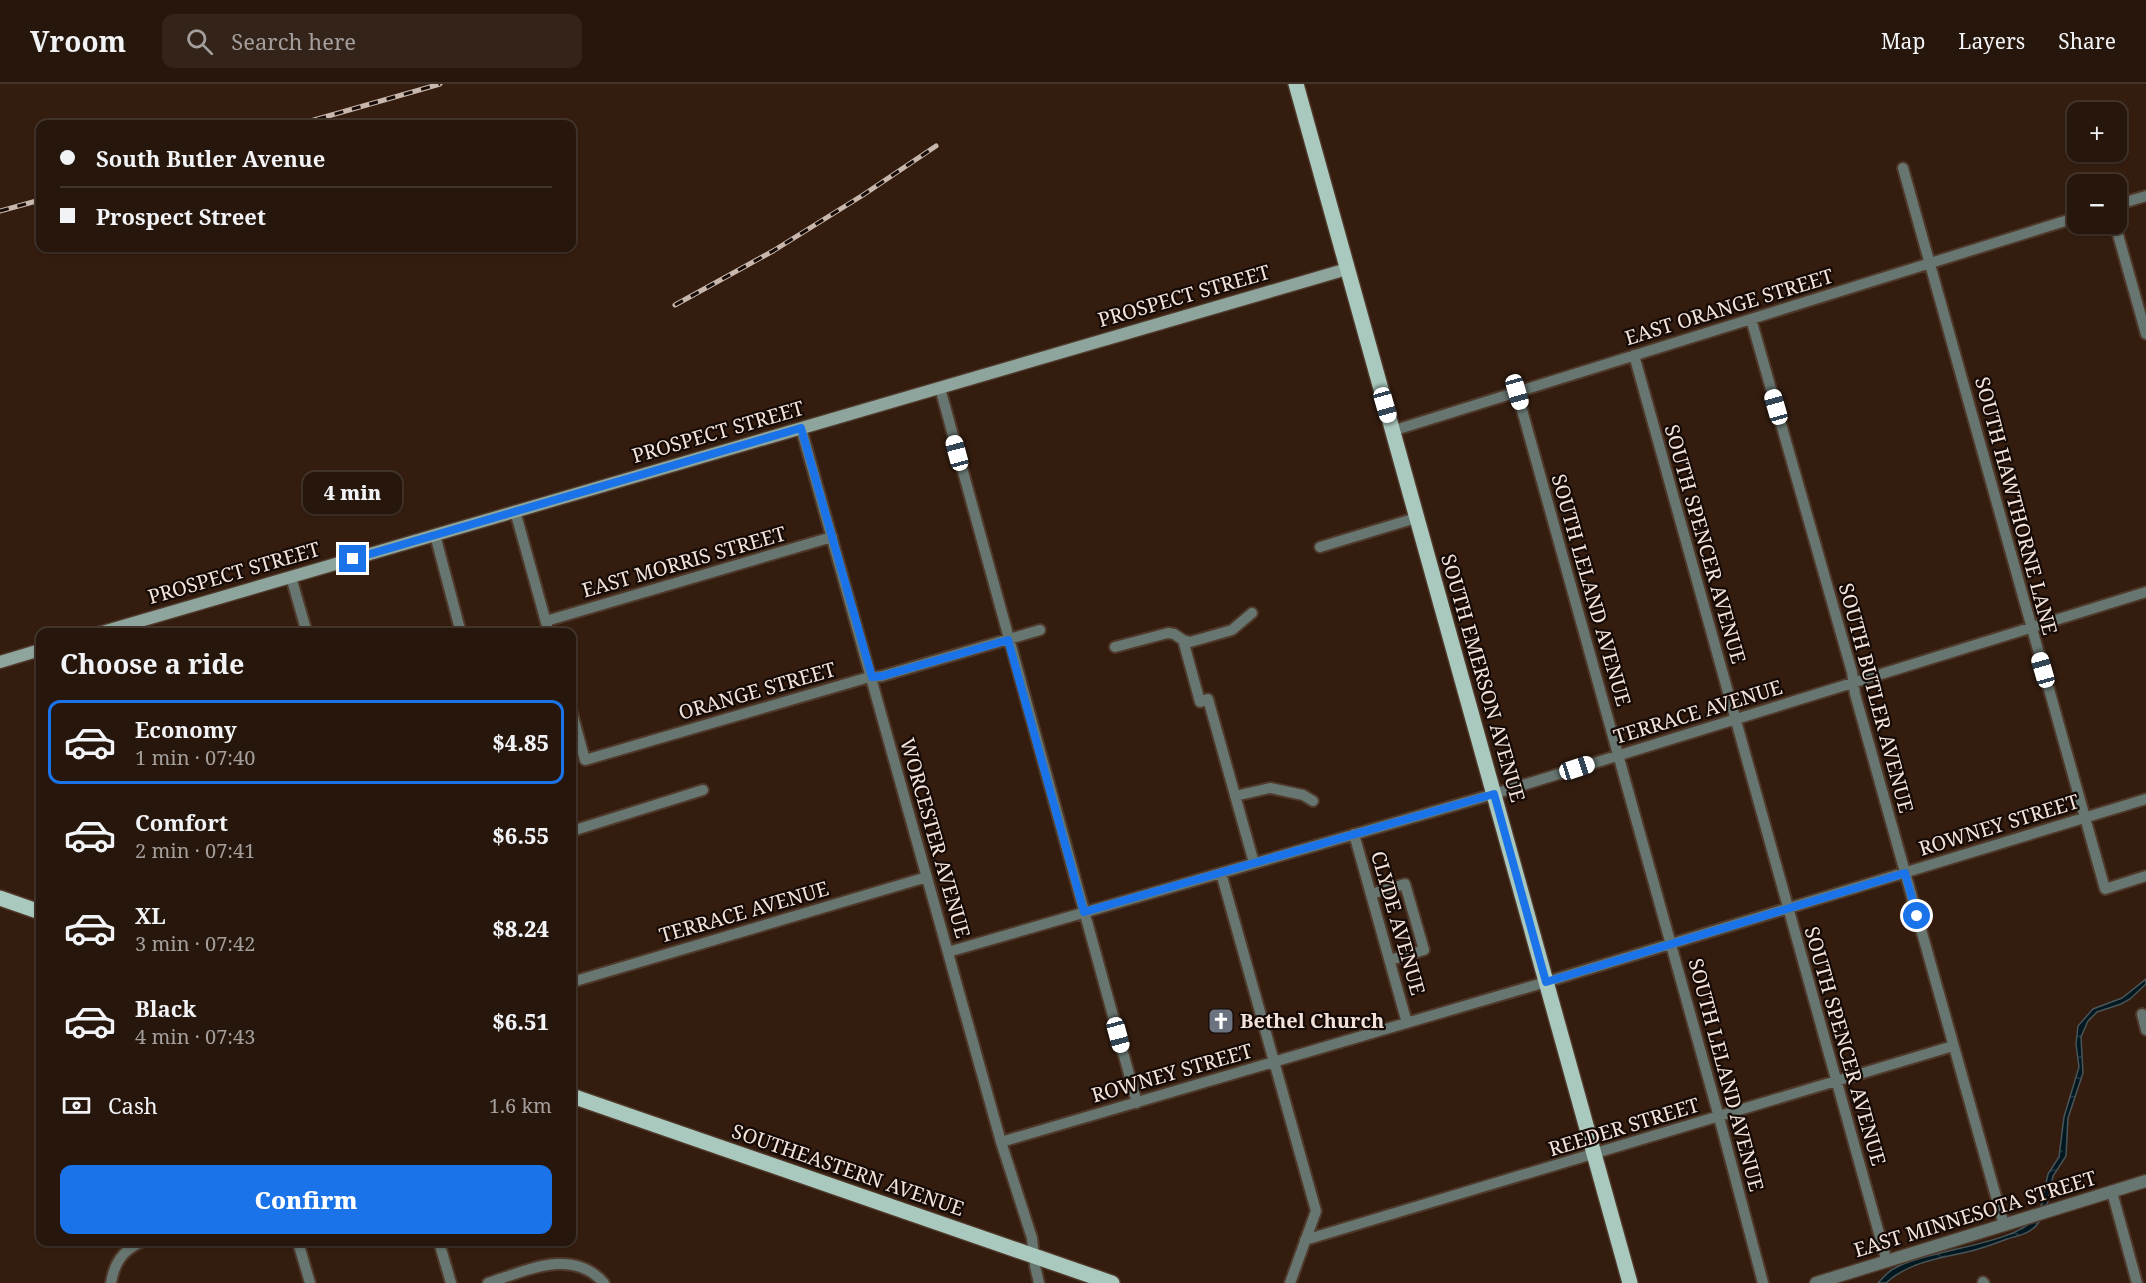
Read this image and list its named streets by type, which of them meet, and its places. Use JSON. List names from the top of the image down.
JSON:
{
  "streets": {
    "main road": ["PROSPECT STREET", "SOUTH EMERSON AVENUE", "SOUTHEASTERN AVENUE"],
    "street": [
      "EAST ORANGE STREET",
      "SOUTH HAWTHORNE LANE",
      "SOUTH SPENCER AVENUE",
      "EAST MORRIS STREET",
      "SOUTH LELAND AVENUE",
      "ORANGE STREET",
      "SOUTH BUTLER AVENUE",
      "TERRACE AVENUE",
      "ROWNEY STREET",
      "WORCESTER AVENUE",
      "CLYDE AVENUE",
      "REEDER STREET",
      "EAST MINNESOTA STREET"
    ]
  },
  "crossings": [
    ["PROSPECT STREET", "SOUTH EMERSON AVENUE"],
    ["PROSPECT STREET", "WORCESTER AVENUE"],
    ["EAST ORANGE STREET", "SOUTH HAWTHORNE LANE"],
    ["EAST ORANGE STREET", "SOUTH SPENCER AVENUE"],
    ["EAST ORANGE STREET", "SOUTH LELAND AVENUE"],
    ["EAST ORANGE STREET", "SOUTH EMERSON AVENUE"],
    ["EAST ORANGE STREET", "SOUTH BUTLER AVENUE"],
    ["SOUTH HAWTHORNE LANE", "TERRACE AVENUE"],
    ["SOUTH HAWTHORNE LANE", "ROWNEY STREET"],
    ["SOUTH SPENCER AVENUE", "TERRACE AVENUE"],
    ["SOUTH SPENCER AVENUE", "ROWNEY STREET"],
    ["SOUTH SPENCER AVENUE", "REEDER STREET"],
    ["SOUTH SPENCER AVENUE", "EAST MINNESOTA STREET"],
    ["EAST MORRIS STREET", "WORCESTER AVENUE"],
    ["SOUTH LELAND AVENUE", "TERRACE AVENUE"],
    ["SOUTH LELAND AVENUE", "ROWNEY STREET"],
    ["SOUTH LELAND AVENUE", "REEDER STREET"],
    ["SOUTH EMERSON AVENUE", "TERRACE AVENUE"],
    ["SOUTH EMERSON AVENUE", "ROWNEY STREET"],
    ["SOUTH EMERSON AVENUE", "REEDER STREET"],
    ["ORANGE STREET", "WORCESTER AVENUE"],
    ["SOUTH BUTLER AVENUE", "TERRACE AVENUE"],
    ["SOUTH BUTLER AVENUE", "ROWNEY STREET"],
    ["SOUTH BUTLER AVENUE", "REEDER STREET"],
    ["SOUTH BUTLER AVENUE", "EAST MINNESOTA STREET"],
    ["TERRACE AVENUE", "WORCESTER AVENUE"],
    ["TERRACE AVENUE", "CLYDE AVENUE"],
    ["ROWNEY STREET", "WORCESTER AVENUE"],
    ["ROWNEY STREET", "CLYDE AVENUE"],
    ["WORCESTER AVENUE", "SOUTHEASTERN AVENUE"]
  ],
  "places": {
    "church": ["Bethel Church"]
  },
  "page": {
    "header": "Vroom",
    "search": "Search here",
    "nav": ["Map", "Layers", "Share"],
    "map_buttons": ["+", "−"],
    "banner": ["South Butler Avenue", "Prospect Street"],
    "bubble": "4 min",
    "heading": "Choose a ride",
    "list": [
      {
        "name": "Economy",
        "note": "1 min · 07:40",
        "value": "$4.85"
      },
      {
        "name": "Comfort",
        "note": "2 min · 07:41",
        "value": "$6.55"
      },
      {
        "name": "XL",
        "note": "3 min · 07:42",
        "value": "$8.24"
      },
      {
        "name": "Black",
        "note": "4 min · 07:43",
        "value": "$6.51"
      }
    ],
    "pay": ["Cash", "1.6 km"],
    "buttons": "Confirm"
  }
}
